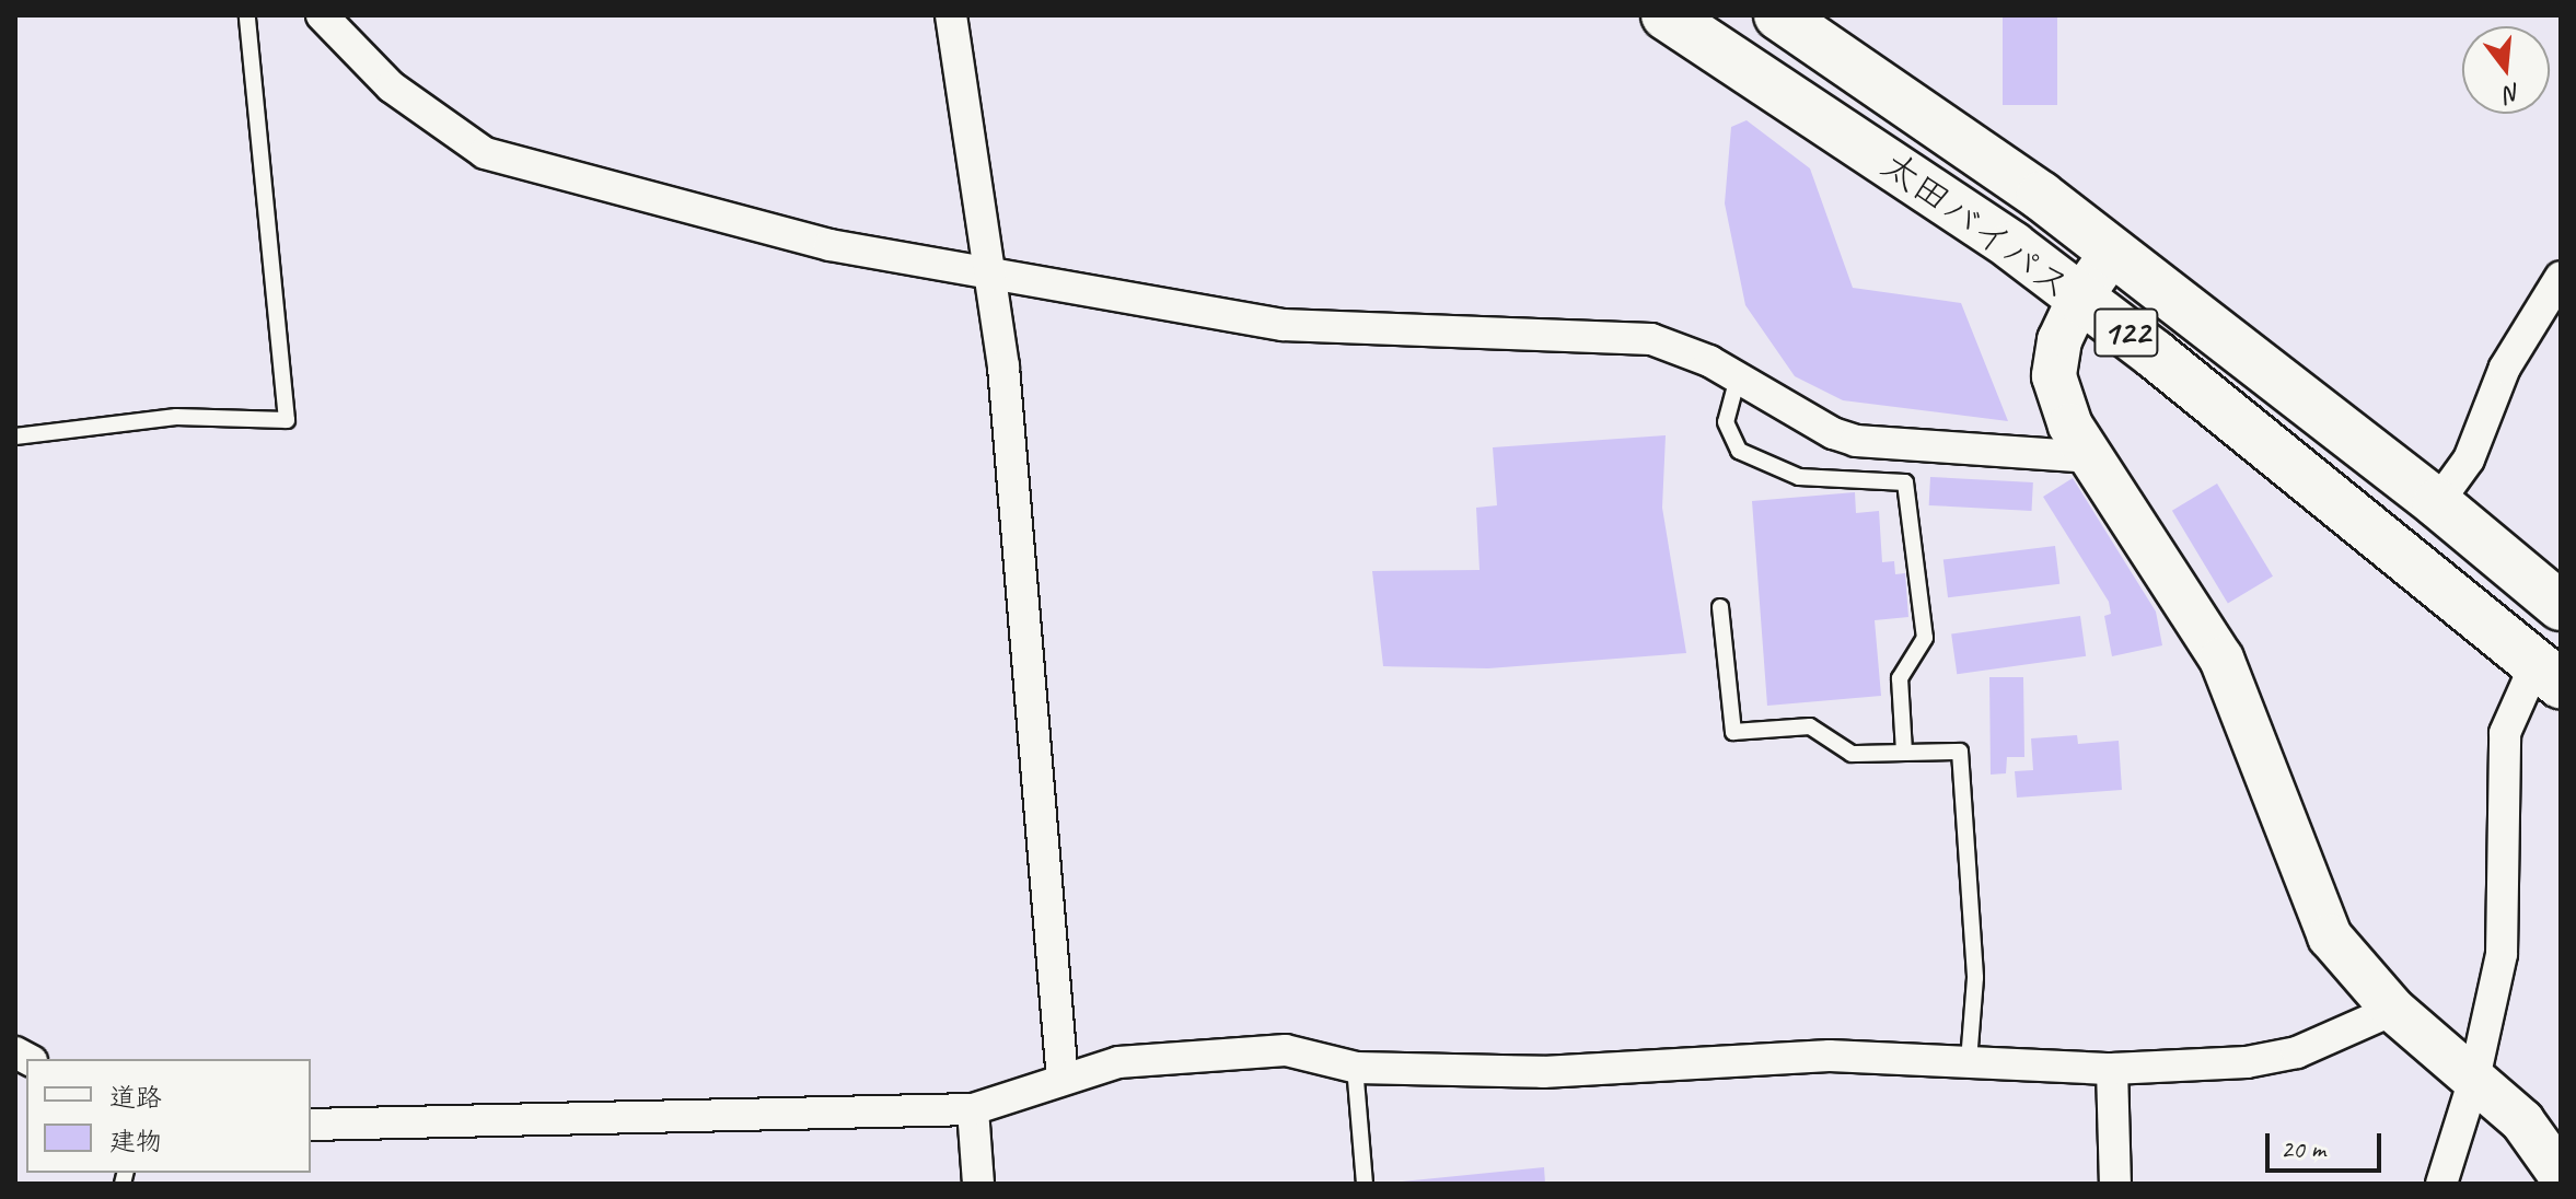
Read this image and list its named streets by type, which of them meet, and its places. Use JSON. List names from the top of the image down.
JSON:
{
  "streets": {
    "highway": ["太田バイパス", "122"]
  },
  "legend": ["道路", "建物"],
  "scale_bar": "20 m",
  "north": "bottom"
}
